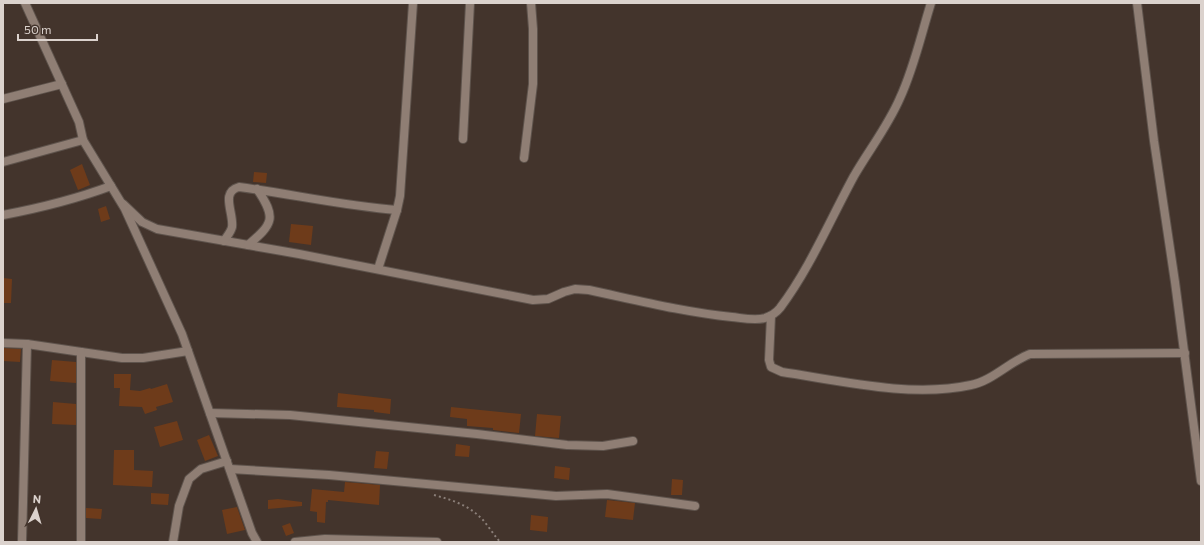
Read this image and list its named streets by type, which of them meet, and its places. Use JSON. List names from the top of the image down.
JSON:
{
  "scale_bar": "50 m",
  "north": "top"
}
